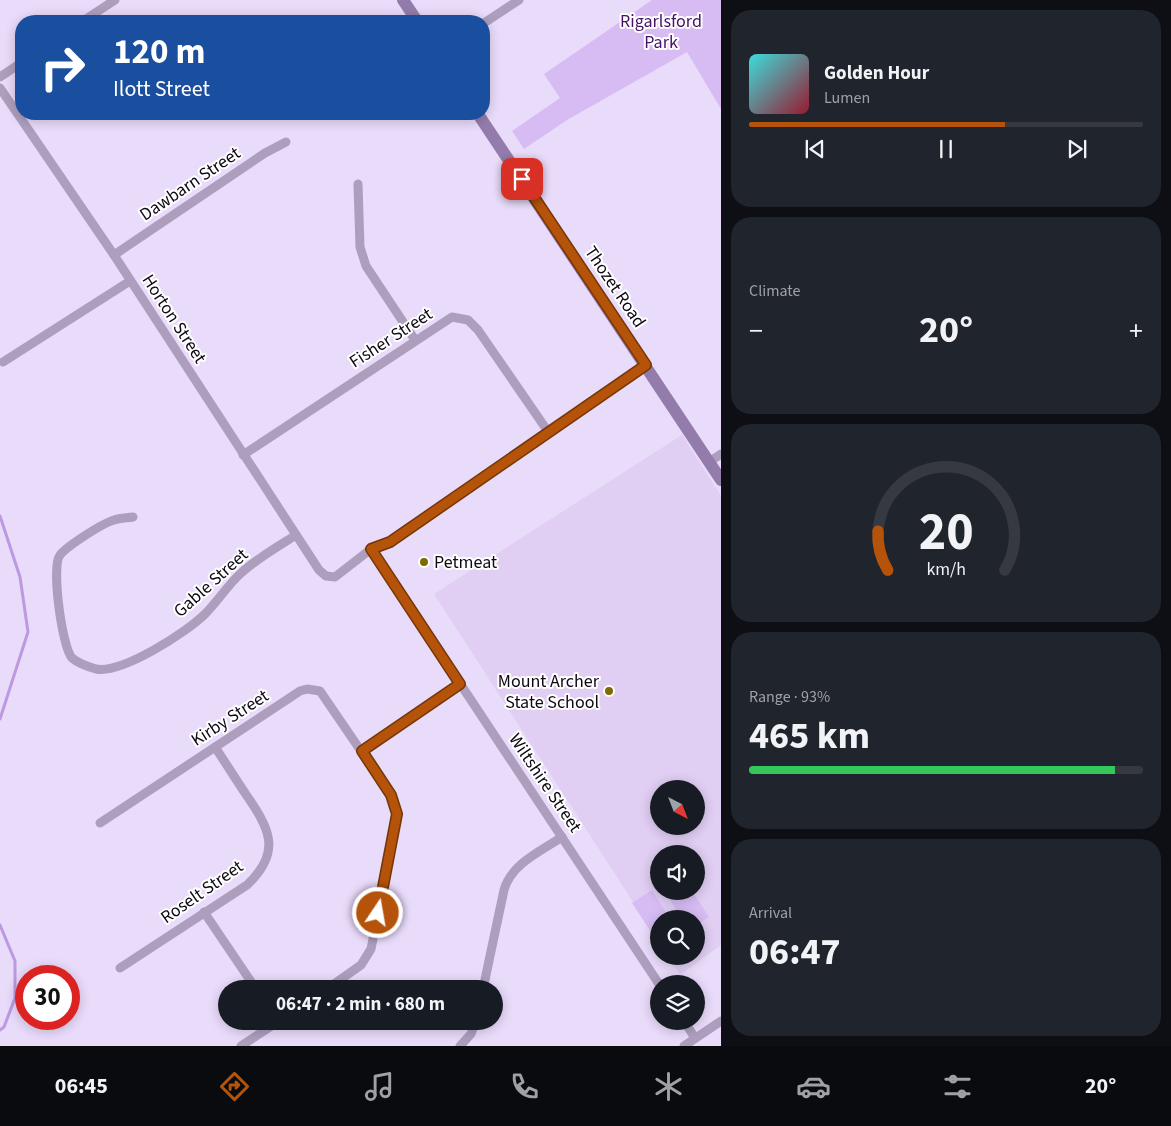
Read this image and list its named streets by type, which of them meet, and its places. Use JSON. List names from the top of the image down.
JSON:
{
  "streets": {
    "street": [
      "Dawbarn Street",
      "Thozet Road",
      "Horton Street",
      "Fisher Street",
      "Gable Street",
      "Kirby Street",
      "Wiltshire Street",
      "Roselt Street"
    ]
  },
  "crossings": [
    ["Dawbarn Street", "Horton Street"],
    ["Horton Street", "Fisher Street"],
    ["Horton Street", "Gable Street"],
    ["Horton Street", "Wiltshire Street"],
    ["Kirby Street", "Roselt Street"]
  ],
  "parks": ["Rigarlsford Park"],
  "places": ["Petmeat", "Mount Archer State School"],
  "north": "bottom right",
  "page": {
    "turn": ["120 m", "Ilott Street"],
    "song": ["Golden Hour", "Lumen"],
    "tile": [
      "Climate",
      ["Range · 93%", "465 km"],
      ["Arrival", "06:47"]
    ],
    "heat": ["−", "20°", "+"],
    "limit": "30",
    "trip": "06:47 · 2 min · 680 m",
    "tabs": ["06:45", "20°"],
    "gauge": ["20", "km/h"]
  }
}
